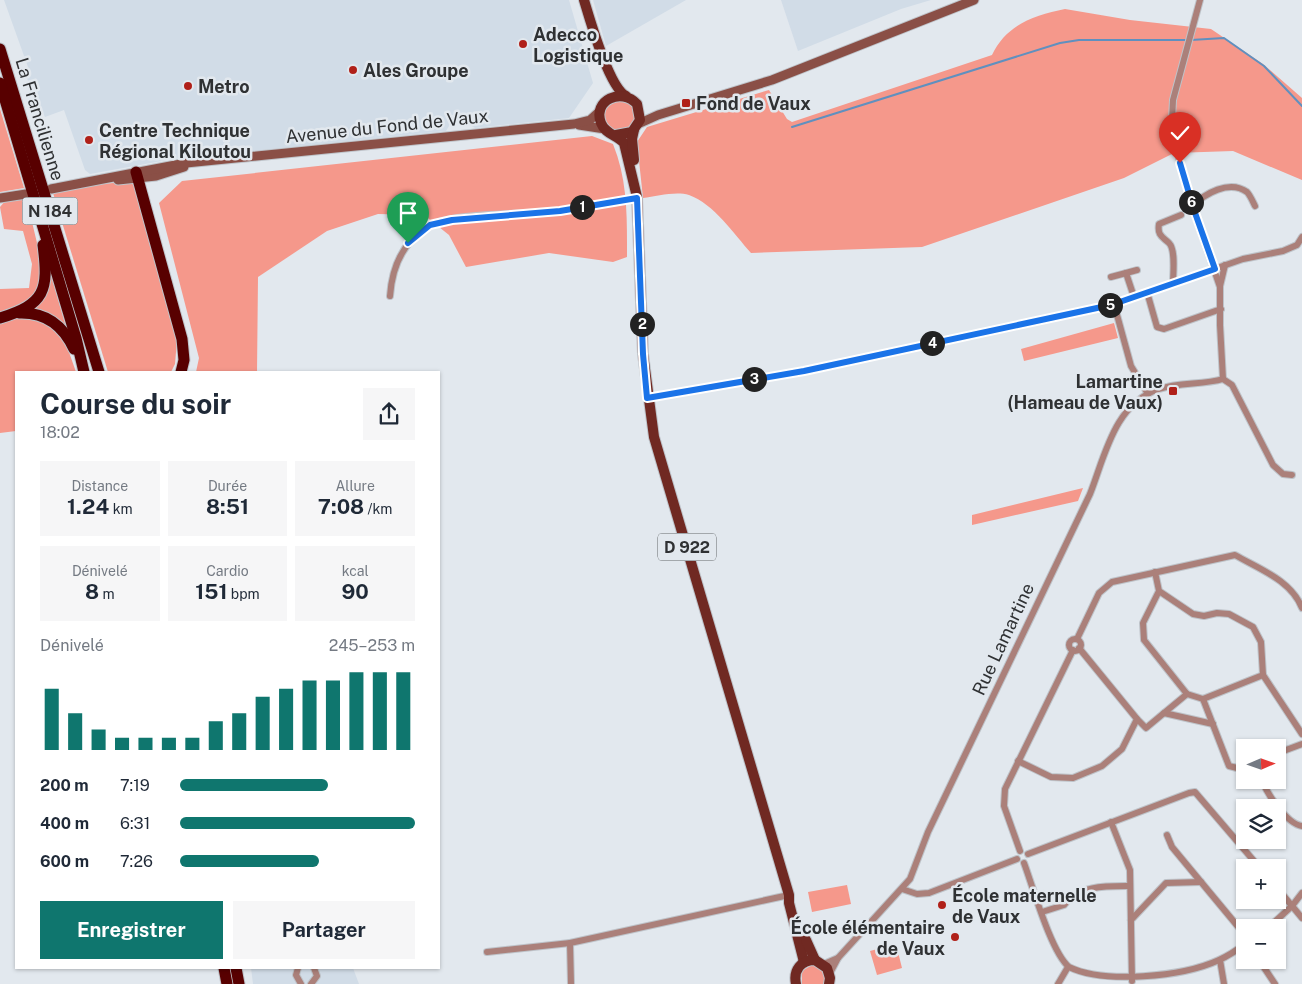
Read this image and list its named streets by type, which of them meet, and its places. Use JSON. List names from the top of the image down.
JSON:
{
  "streets": {
    "highway": ["La Francilienne", "N 184"],
    "main road": ["D 922"],
    "street": ["Avenue du Fond de Vaux", "Rue Lamartine"]
  },
  "crossings": [
    ["Avenue du Fond de Vaux", "D 922"],
    ["D 922", "Rue Lamartine"]
  ],
  "places": {
    "other": [
      "Adecco Logistique",
      "Ales Groupe",
      "Metro",
      "Centre Technique Régional Kiloutou",
      "École maternelle de Vaux",
      "École élémentaire de Vaux"
    ],
    "transit": ["Fond de Vaux", "Lamartine (Hameau de Vaux)"]
  },
  "north": "right",
  "page": {
    "pins": [
      "6",
      "1",
      "5",
      "2",
      "4",
      "3"
    ],
    "heading": ["Course du soir", "18:02"],
    "stats": [
      ["Distance", "1.24 km"],
      ["Durée", "8:51"],
      ["Allure", "7:08 /km"],
      ["Dénivelé", "8 m"],
      ["Cardio", "151 bpm"],
      ["kcal", "90"]
    ],
    "chart": ["Dénivelé", "245–253 m"],
    "map_buttons": ["+", "−"],
    "list": [
      {
        "name": "200 m",
        "note": "7:19"
      },
      {
        "name": "400 m",
        "note": "6:31"
      },
      {
        "name": "600 m",
        "note": "7:26"
      }
    ],
    "buttons": ["Enregistrer", "Partager"]
  }
}
